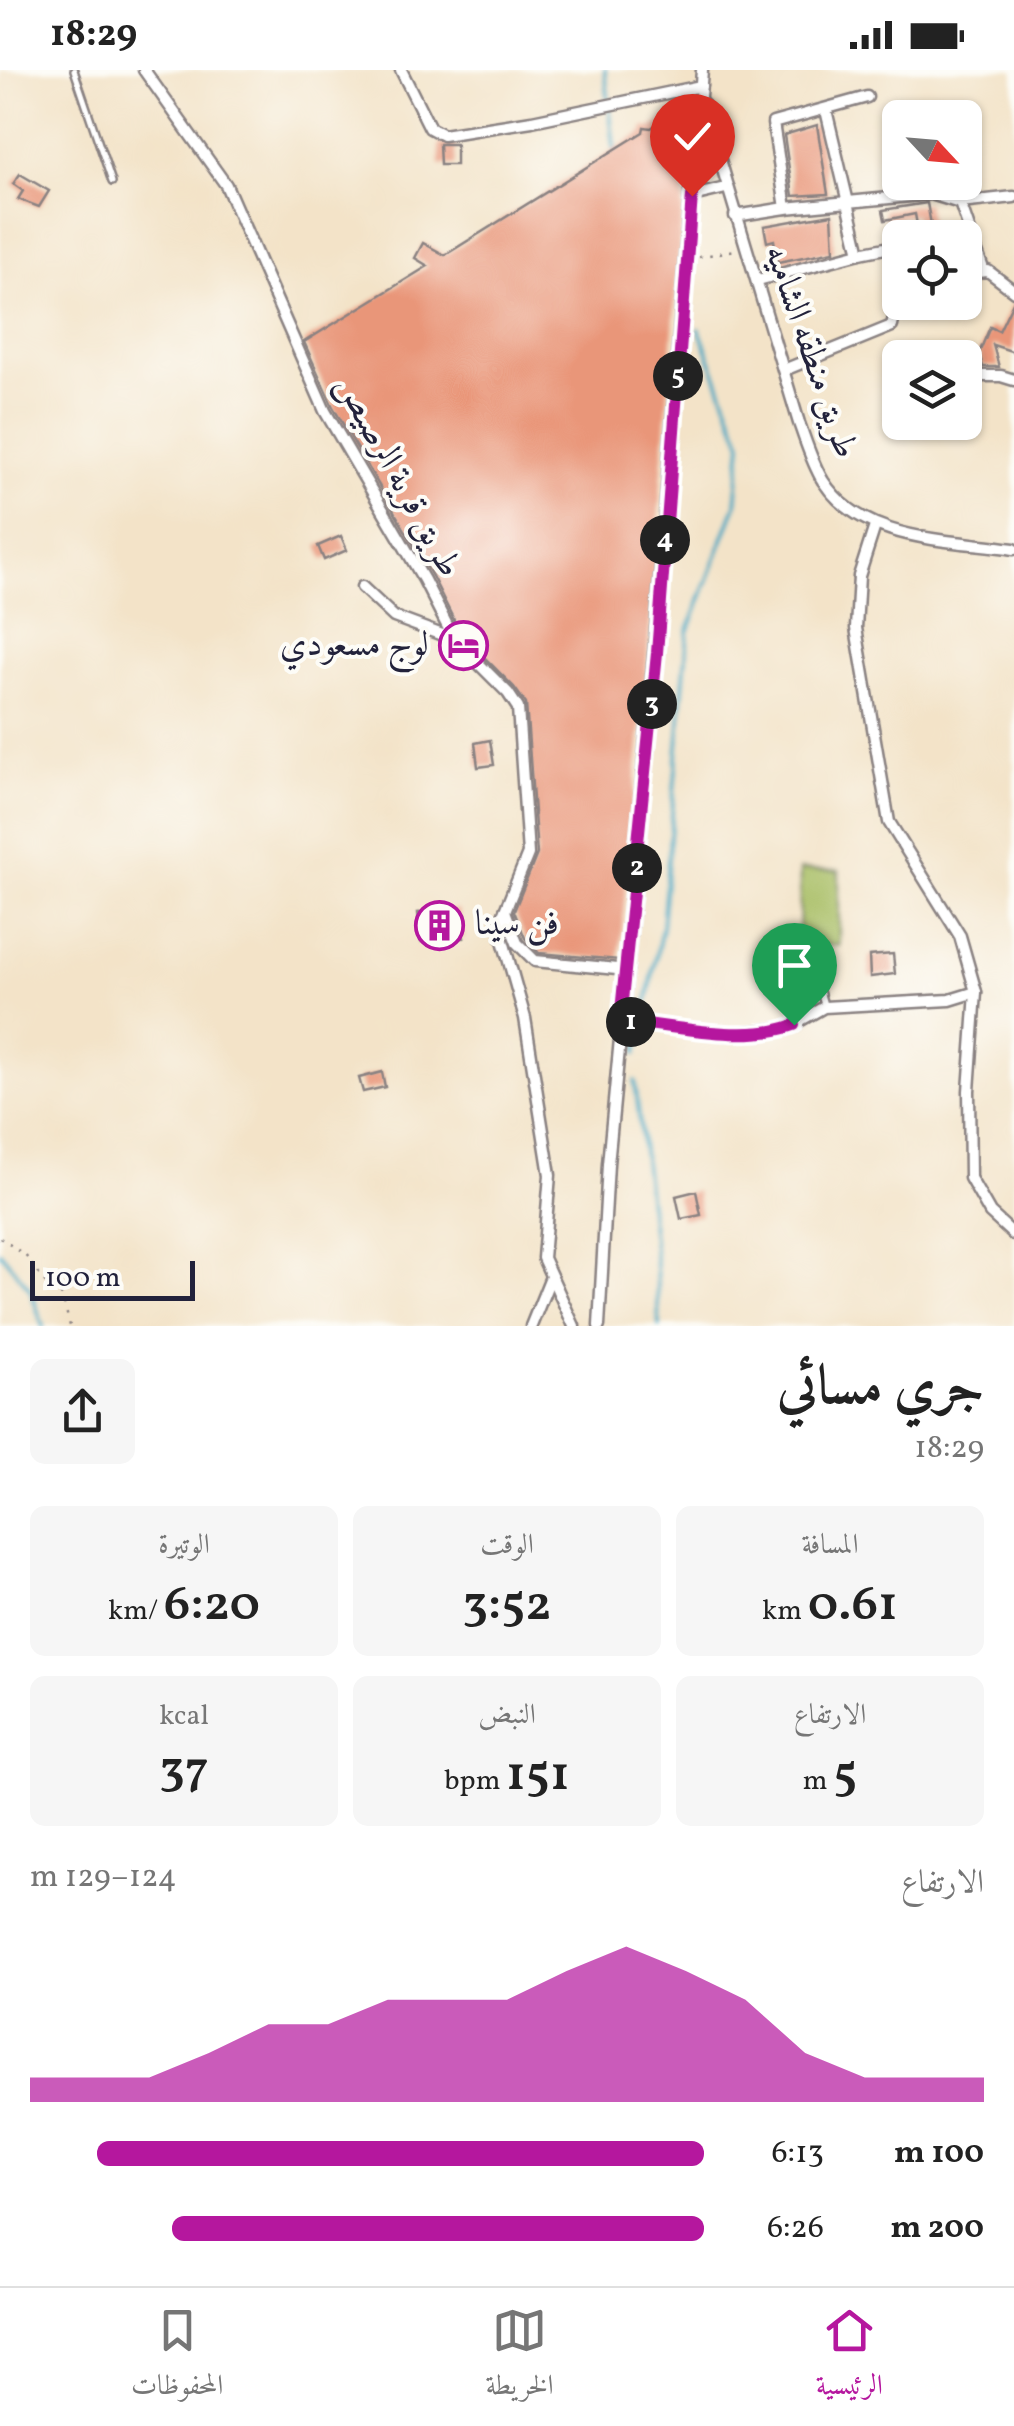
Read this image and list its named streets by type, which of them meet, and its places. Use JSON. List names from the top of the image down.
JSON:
{
  "streets": {
    "street": ["طريق منطقه الشاميه", "طريق قرية الرصيص"]
  },
  "places": {
    "hotel": ["لوج مسعودي"],
    "building": ["فن سينا"]
  },
  "scale_bar": "100 m",
  "north": "bottom right",
  "page": {
    "status": "18:29",
    "pins": [
      "5",
      "4",
      "3",
      "2",
      "1"
    ],
    "scale": "100 m",
    "heading": ["جري مسائي", "18:29"],
    "stats": [
      ["المسافة", "0.61 km"],
      ["الوقت", "3:52"],
      ["الوتيرة", "6:20 /km"],
      ["الارتفاع", "5 m"],
      ["النبض", "151 bpm"],
      ["kcal", "37"]
    ],
    "chart": ["الارتفاع", "124–129 m"],
    "list": [
      {
        "name": "100 m",
        "note": "6:13"
      },
      {
        "name": "200 m",
        "note": "6:26"
      }
    ],
    "tabs": ["الرئيسية", "الخريطة", "المحفوظات"]
  }
}
